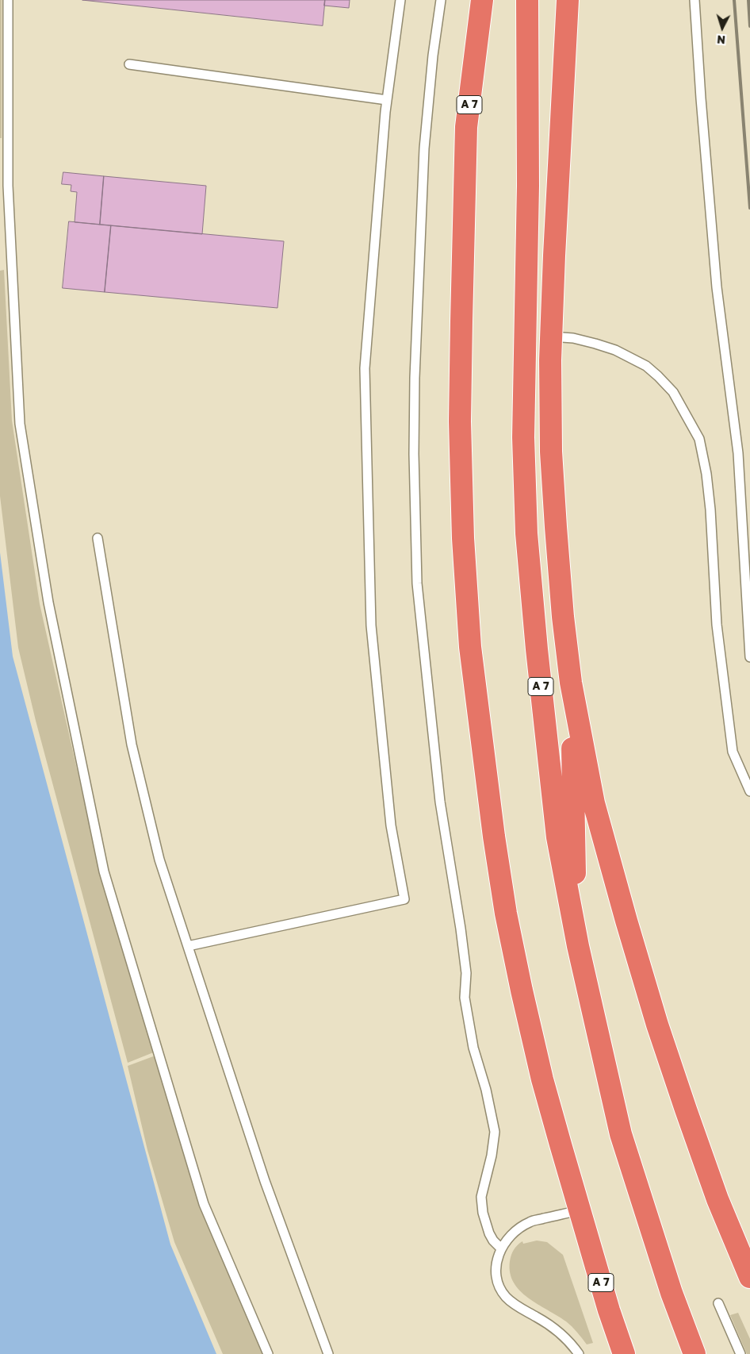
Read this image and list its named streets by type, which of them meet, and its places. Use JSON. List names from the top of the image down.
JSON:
{
  "streets": {
    "highway": ["A 7"]
  },
  "north": "bottom"
}
